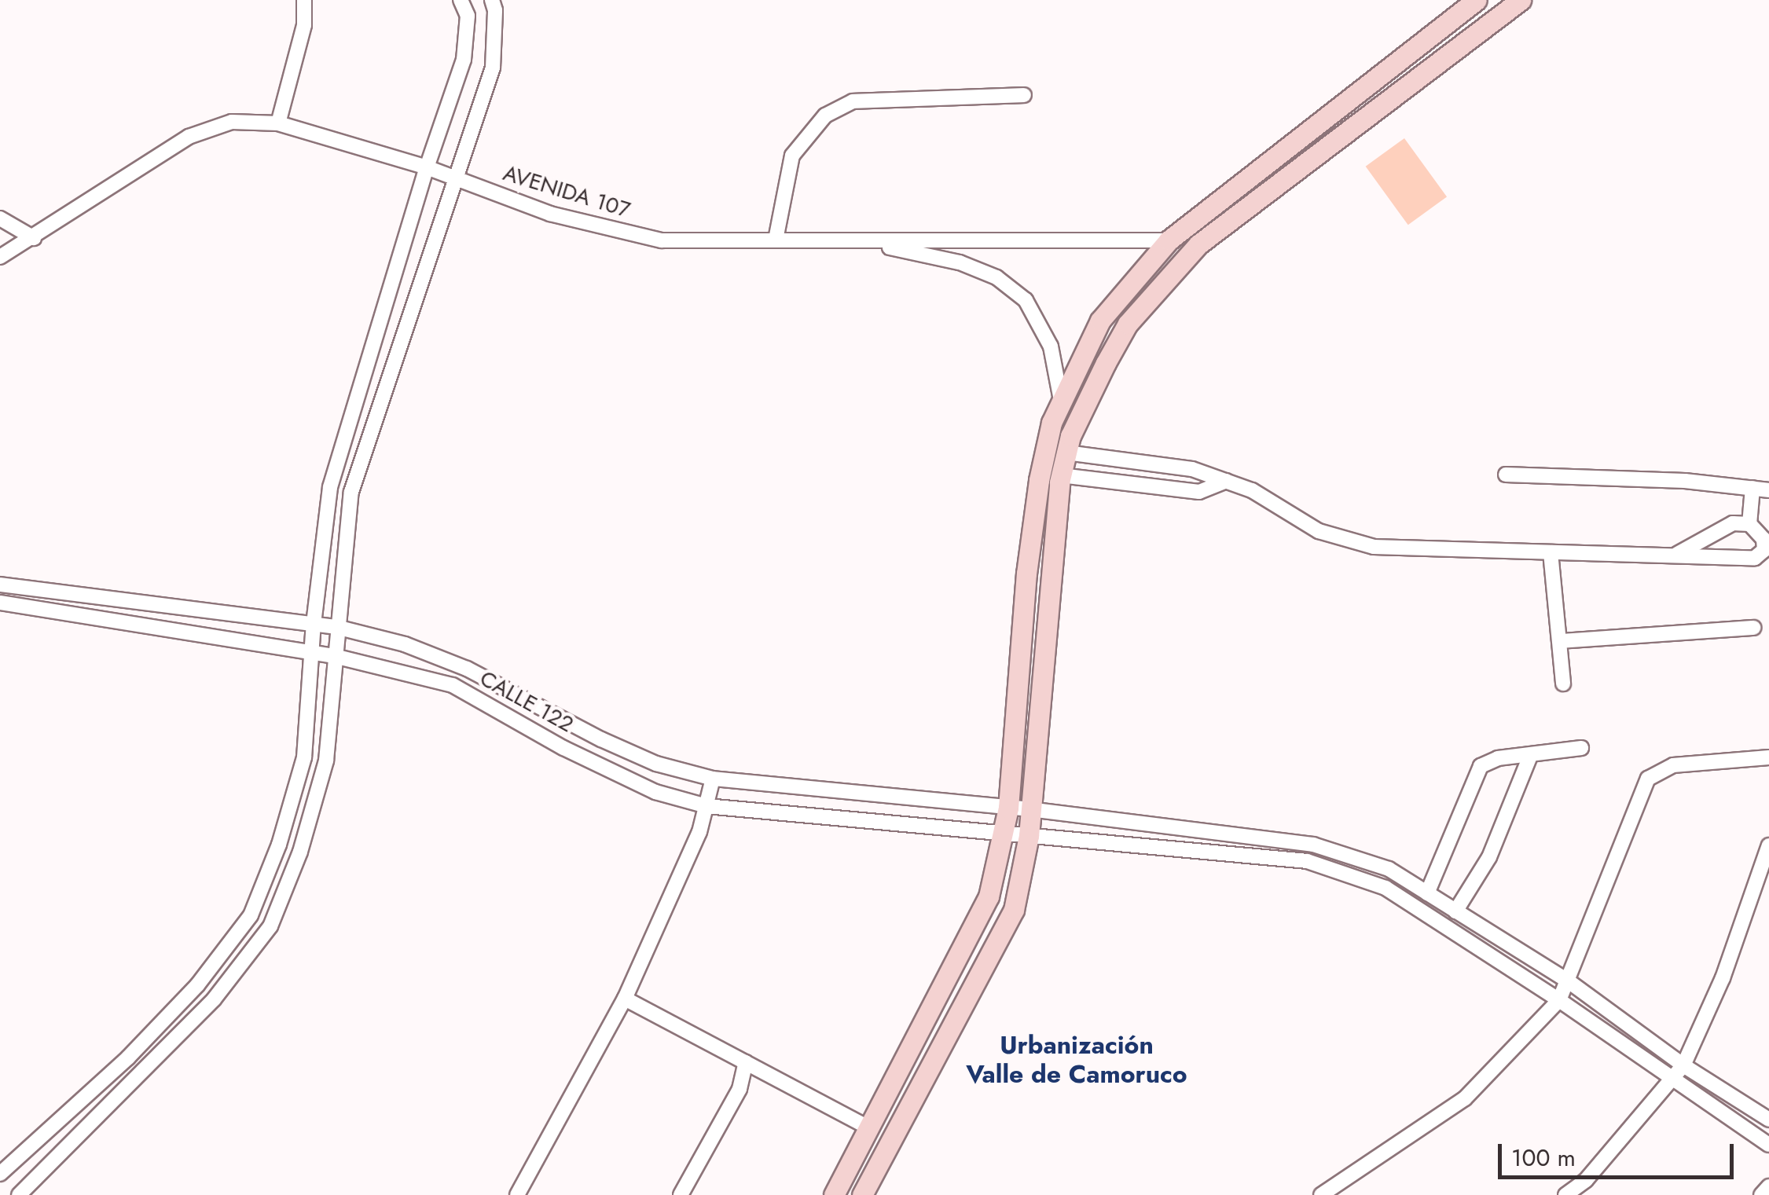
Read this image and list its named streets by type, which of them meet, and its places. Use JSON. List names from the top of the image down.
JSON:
{
  "streets": {
    "street": ["AVENIDA 107", "CALLE 122"]
  },
  "districts": ["Urbanización Valle de Camoruco"],
  "scale_bar": "100 m"
}
